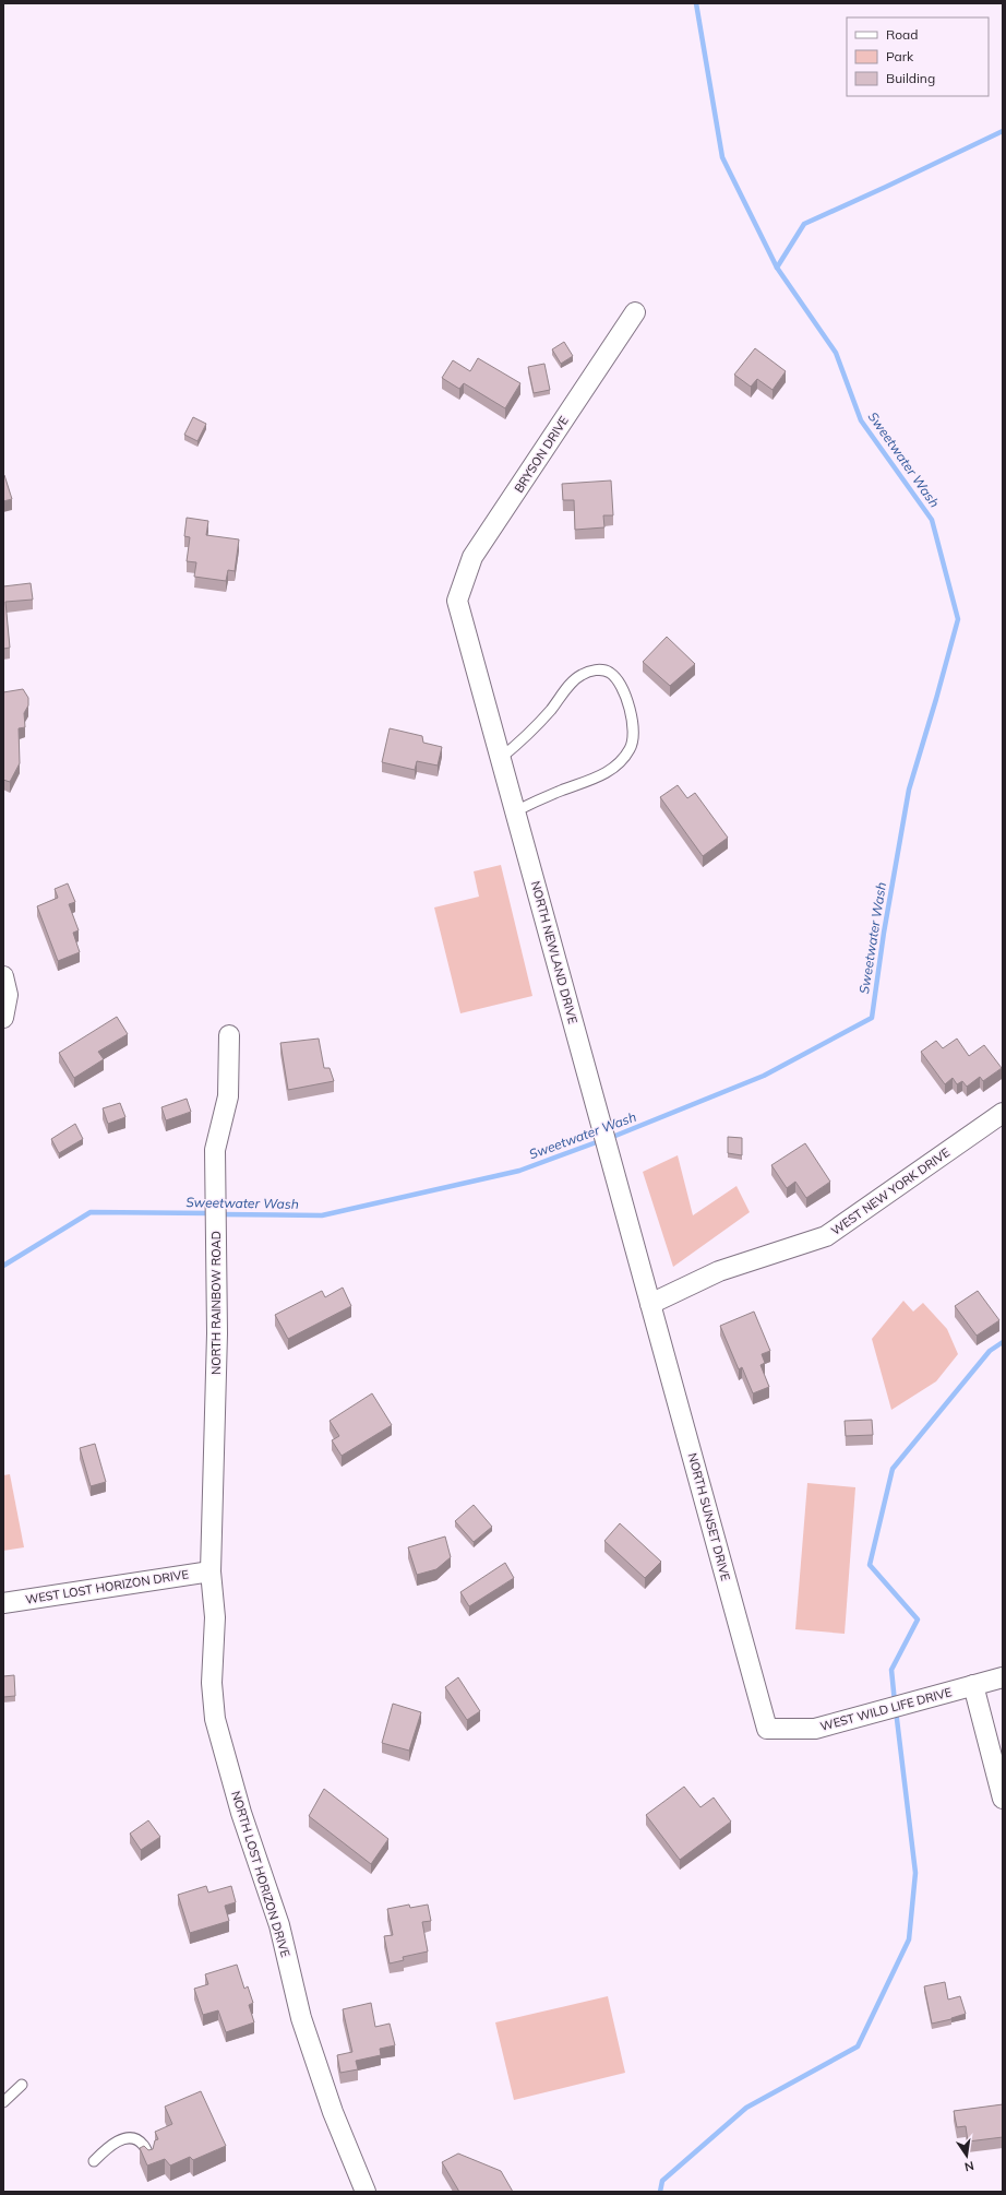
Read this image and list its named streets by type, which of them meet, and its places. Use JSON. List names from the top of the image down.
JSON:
{
  "streets": {
    "street": [
      "BRYSON DRIVE",
      "NORTH NEWLAND DRIVE",
      "WEST NEW YORK DRIVE",
      "NORTH RAINBOW ROAD",
      "NORTH SUNSET DRIVE",
      "WEST LOST HORIZON DRIVE",
      "WEST WILD LIFE DRIVE",
      "NORTH LOST HORIZON DRIVE"
    ]
  },
  "crossings": [
    ["BRYSON DRIVE", "NORTH NEWLAND DRIVE"],
    ["NORTH NEWLAND DRIVE", "WEST NEW YORK DRIVE"],
    ["NORTH NEWLAND DRIVE", "NORTH SUNSET DRIVE"],
    ["WEST NEW YORK DRIVE", "NORTH SUNSET DRIVE"],
    ["NORTH RAINBOW ROAD", "WEST LOST HORIZON DRIVE"],
    ["NORTH RAINBOW ROAD", "NORTH LOST HORIZON DRIVE"],
    ["NORTH SUNSET DRIVE", "WEST WILD LIFE DRIVE"],
    ["WEST LOST HORIZON DRIVE", "NORTH LOST HORIZON DRIVE"]
  ],
  "water": ["Sweetwater Wash"],
  "legend": ["Road", "Park", "Building"],
  "north": "bottom"
}
